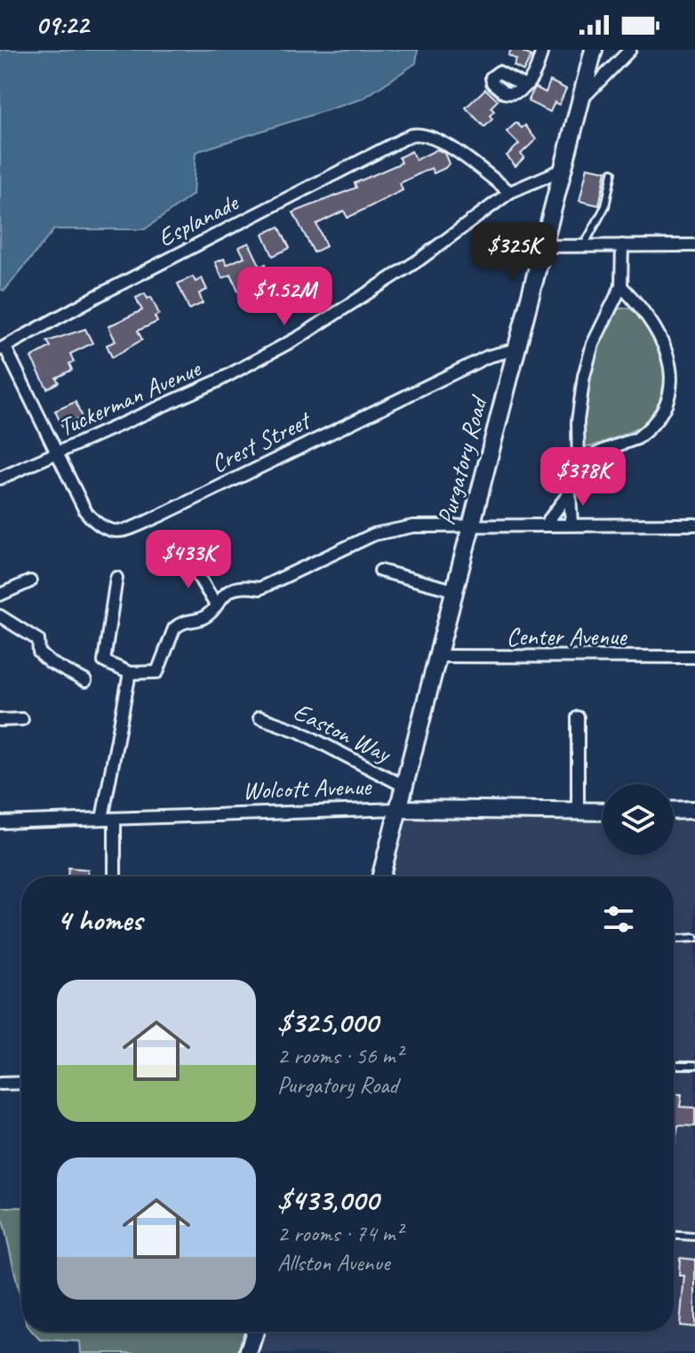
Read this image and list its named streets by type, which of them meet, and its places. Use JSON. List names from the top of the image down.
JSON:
{
  "streets": {
    "street": [
      "Esplanade",
      "Tuckerman Avenue",
      "Crest Street",
      "Purgatory Road",
      "Center Avenue",
      "Easton Way",
      "Wolcott Avenue"
    ]
  },
  "crossings": [
    ["Esplanade", "Tuckerman Avenue"],
    ["Esplanade", "Crest Street"],
    ["Tuckerman Avenue", "Crest Street"],
    ["Tuckerman Avenue", "Purgatory Road"],
    ["Crest Street", "Purgatory Road"],
    ["Purgatory Road", "Center Avenue"],
    ["Purgatory Road", "Easton Way"],
    ["Purgatory Road", "Wolcott Avenue"]
  ],
  "page": {
    "status": "09:22",
    "price": [
      "$325K",
      "$1.52M",
      "$378K",
      "$433K"
    ],
    "heading": "4 homes",
    "list": [
      {
        "name": "$325,000",
        "note": "2 rooms · 56 m² · Purgatory Road"
      },
      {
        "name": "$433,000",
        "note": "2 rooms · 74 m² · Allston Avenue"
      }
    ]
  }
}
